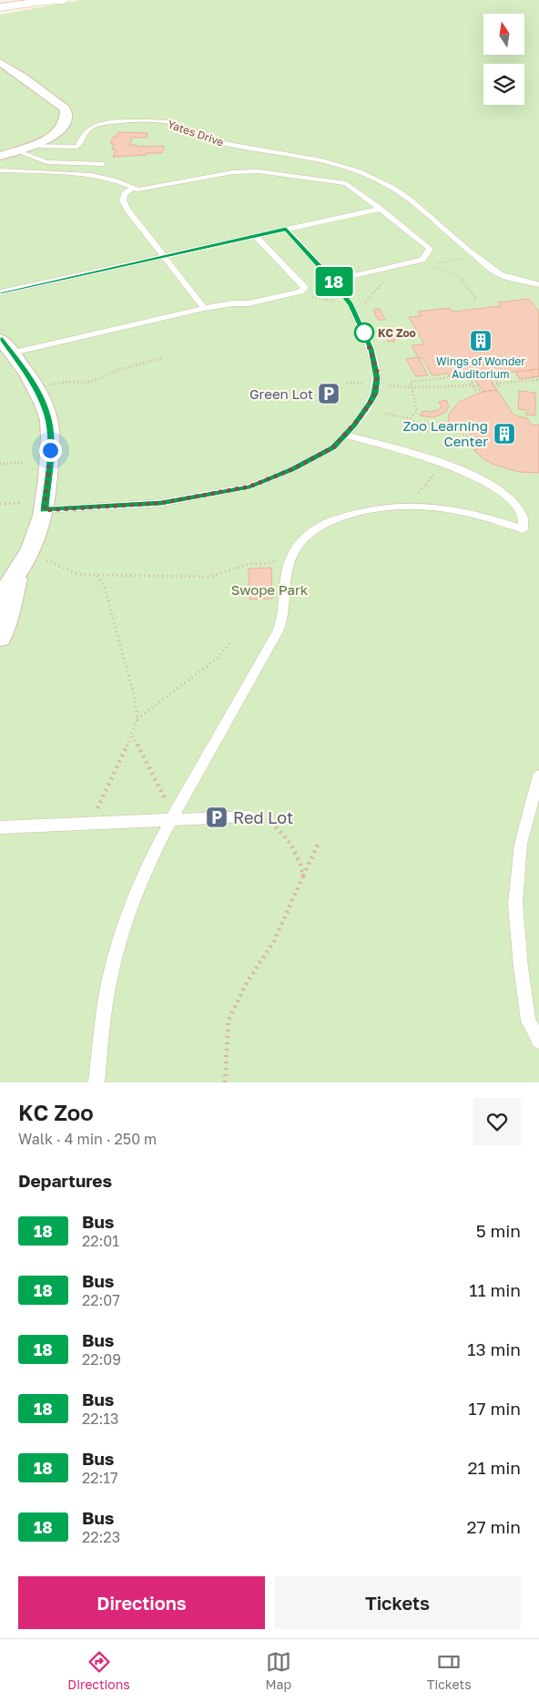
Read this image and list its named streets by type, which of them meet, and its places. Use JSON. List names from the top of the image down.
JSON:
{
  "streets": {
    "lane": ["Yates Drive"]
  },
  "parks": ["Swope Park"],
  "places": {
    "other": ["KC Zoo"],
    "building": ["Wings of Wonder Auditorium", "Zoo Learning Center"],
    "parking": ["Green Lot", "Red Lot"]
  },
  "lines": ["bus line 18"],
  "north": "top",
  "page": {
    "on_map": "18",
    "heading": [
      ["KC Zoo", "Walk · 4 min · 250 m"],
      "Departures"
    ],
    "list": [
      {
        "mark": "18",
        "name": "Bus",
        "note": "22:01",
        "value": "5 min"
      },
      {
        "mark": "18",
        "name": "Bus",
        "note": "22:07",
        "value": "11 min"
      },
      {
        "mark": "18",
        "name": "Bus",
        "note": "22:09",
        "value": "13 min"
      },
      {
        "mark": "18",
        "name": "Bus",
        "note": "22:13",
        "value": "17 min"
      },
      {
        "mark": "18",
        "name": "Bus",
        "note": "22:17",
        "value": "21 min"
      },
      {
        "mark": "18",
        "name": "Bus",
        "note": "22:23",
        "value": "27 min"
      }
    ],
    "buttons": ["Directions", "Tickets"],
    "tabs": ["Directions", "Map", "Tickets"]
  }
}
